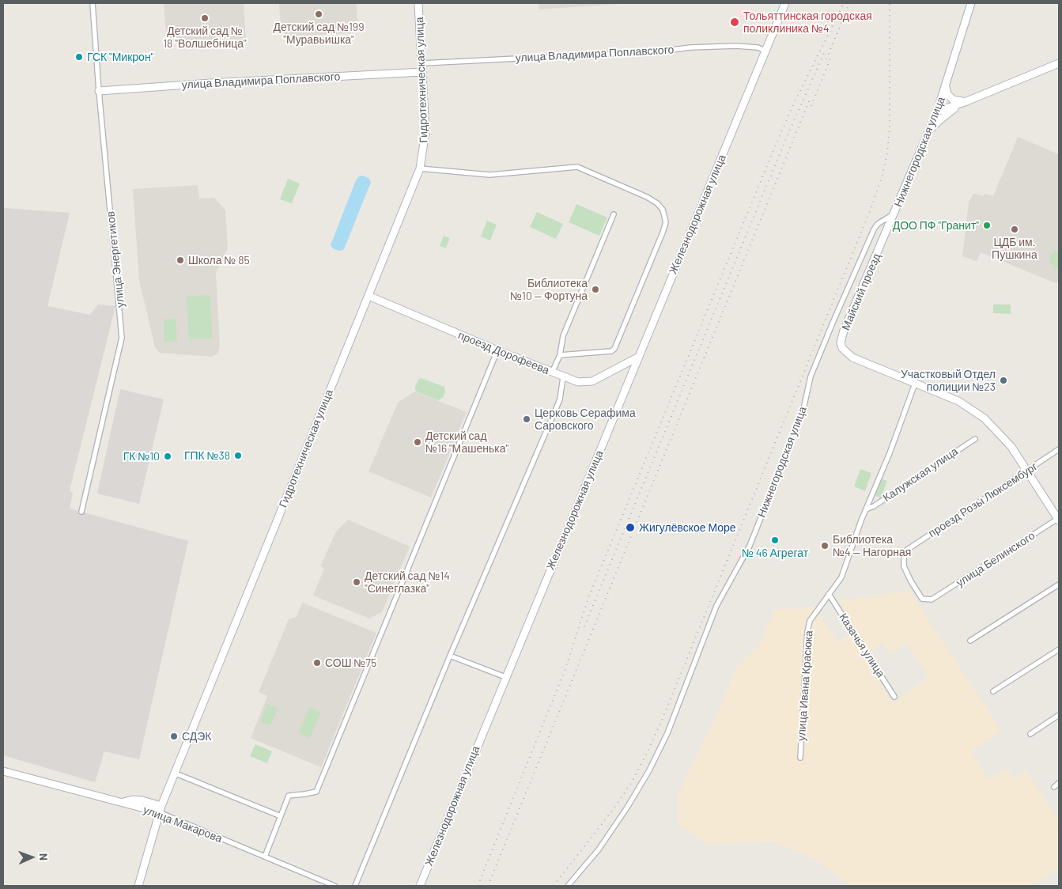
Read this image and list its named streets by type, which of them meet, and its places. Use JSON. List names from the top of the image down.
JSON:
{
  "streets": {
    "main road": [
      "улица Владимира Поплавского",
      "Гидротехническая улица",
      "Нижнегородская улица",
      "Железнодорожная улица",
      "Майский проезд",
      "проезд Дорофеева"
    ],
    "street": [
      "улица Энергетиков",
      "Калужская улица",
      "проезд Розы Люксембург",
      "улица Белинского",
      "Казачья улица",
      "улица Ивана Красюка",
      "улица Макарова"
    ]
  },
  "crossings": [
    ["улица Владимира Поплавского", "Гидротехническая улица"],
    ["улица Владимира Поплавского", "Железнодорожная улица"],
    ["улица Владимира Поплавского", "улица Энергетиков"],
    ["Гидротехническая улица", "проезд Дорофеева"],
    ["Гидротехническая улица", "улица Макарова"],
    ["Нижнегородская улица", "Майский проезд"],
    ["Железнодорожная улица", "проезд Дорофеева"],
    ["Майский проезд", "проезд Розы Люксембург"],
    ["Майский проезд", "улица Белинского"],
    ["Майский проезд", "улица Ивана Красюка"],
    ["Калужская улица", "улица Ивана Красюка"],
    ["проезд Розы Люксембург", "улица Белинского"],
    ["Казачья улица", "улица Ивана Красюка"]
  ],
  "places": [
    "Детский сад №199 \"Муравьишка\"",
    "Детский сад № 18 \"Волшебница\"",
    "Тольяттинская городская поликлиника №4",
    "ГСК \"Микрон\"",
    "ДОО ПФ \"Гранит\"",
    "ЦДБ им. Пушкина",
    "Школа № 85",
    "Библиотека №10 — Фортуна",
    "Участковый Отдел полиции №23",
    "Церковь Серафима Саровского",
    "Детский сад №16 \"Машенька\"",
    "ГПК №38",
    "ГК №10",
    "Жигулёвское Море",
    "№ 46 Агрегат",
    "Библиотека №4 — Нагорная",
    "Детский сад №14 \"Синеглазка\"",
    "СОШ №75",
    "СДЭК"
  ],
  "north": "right"
}
